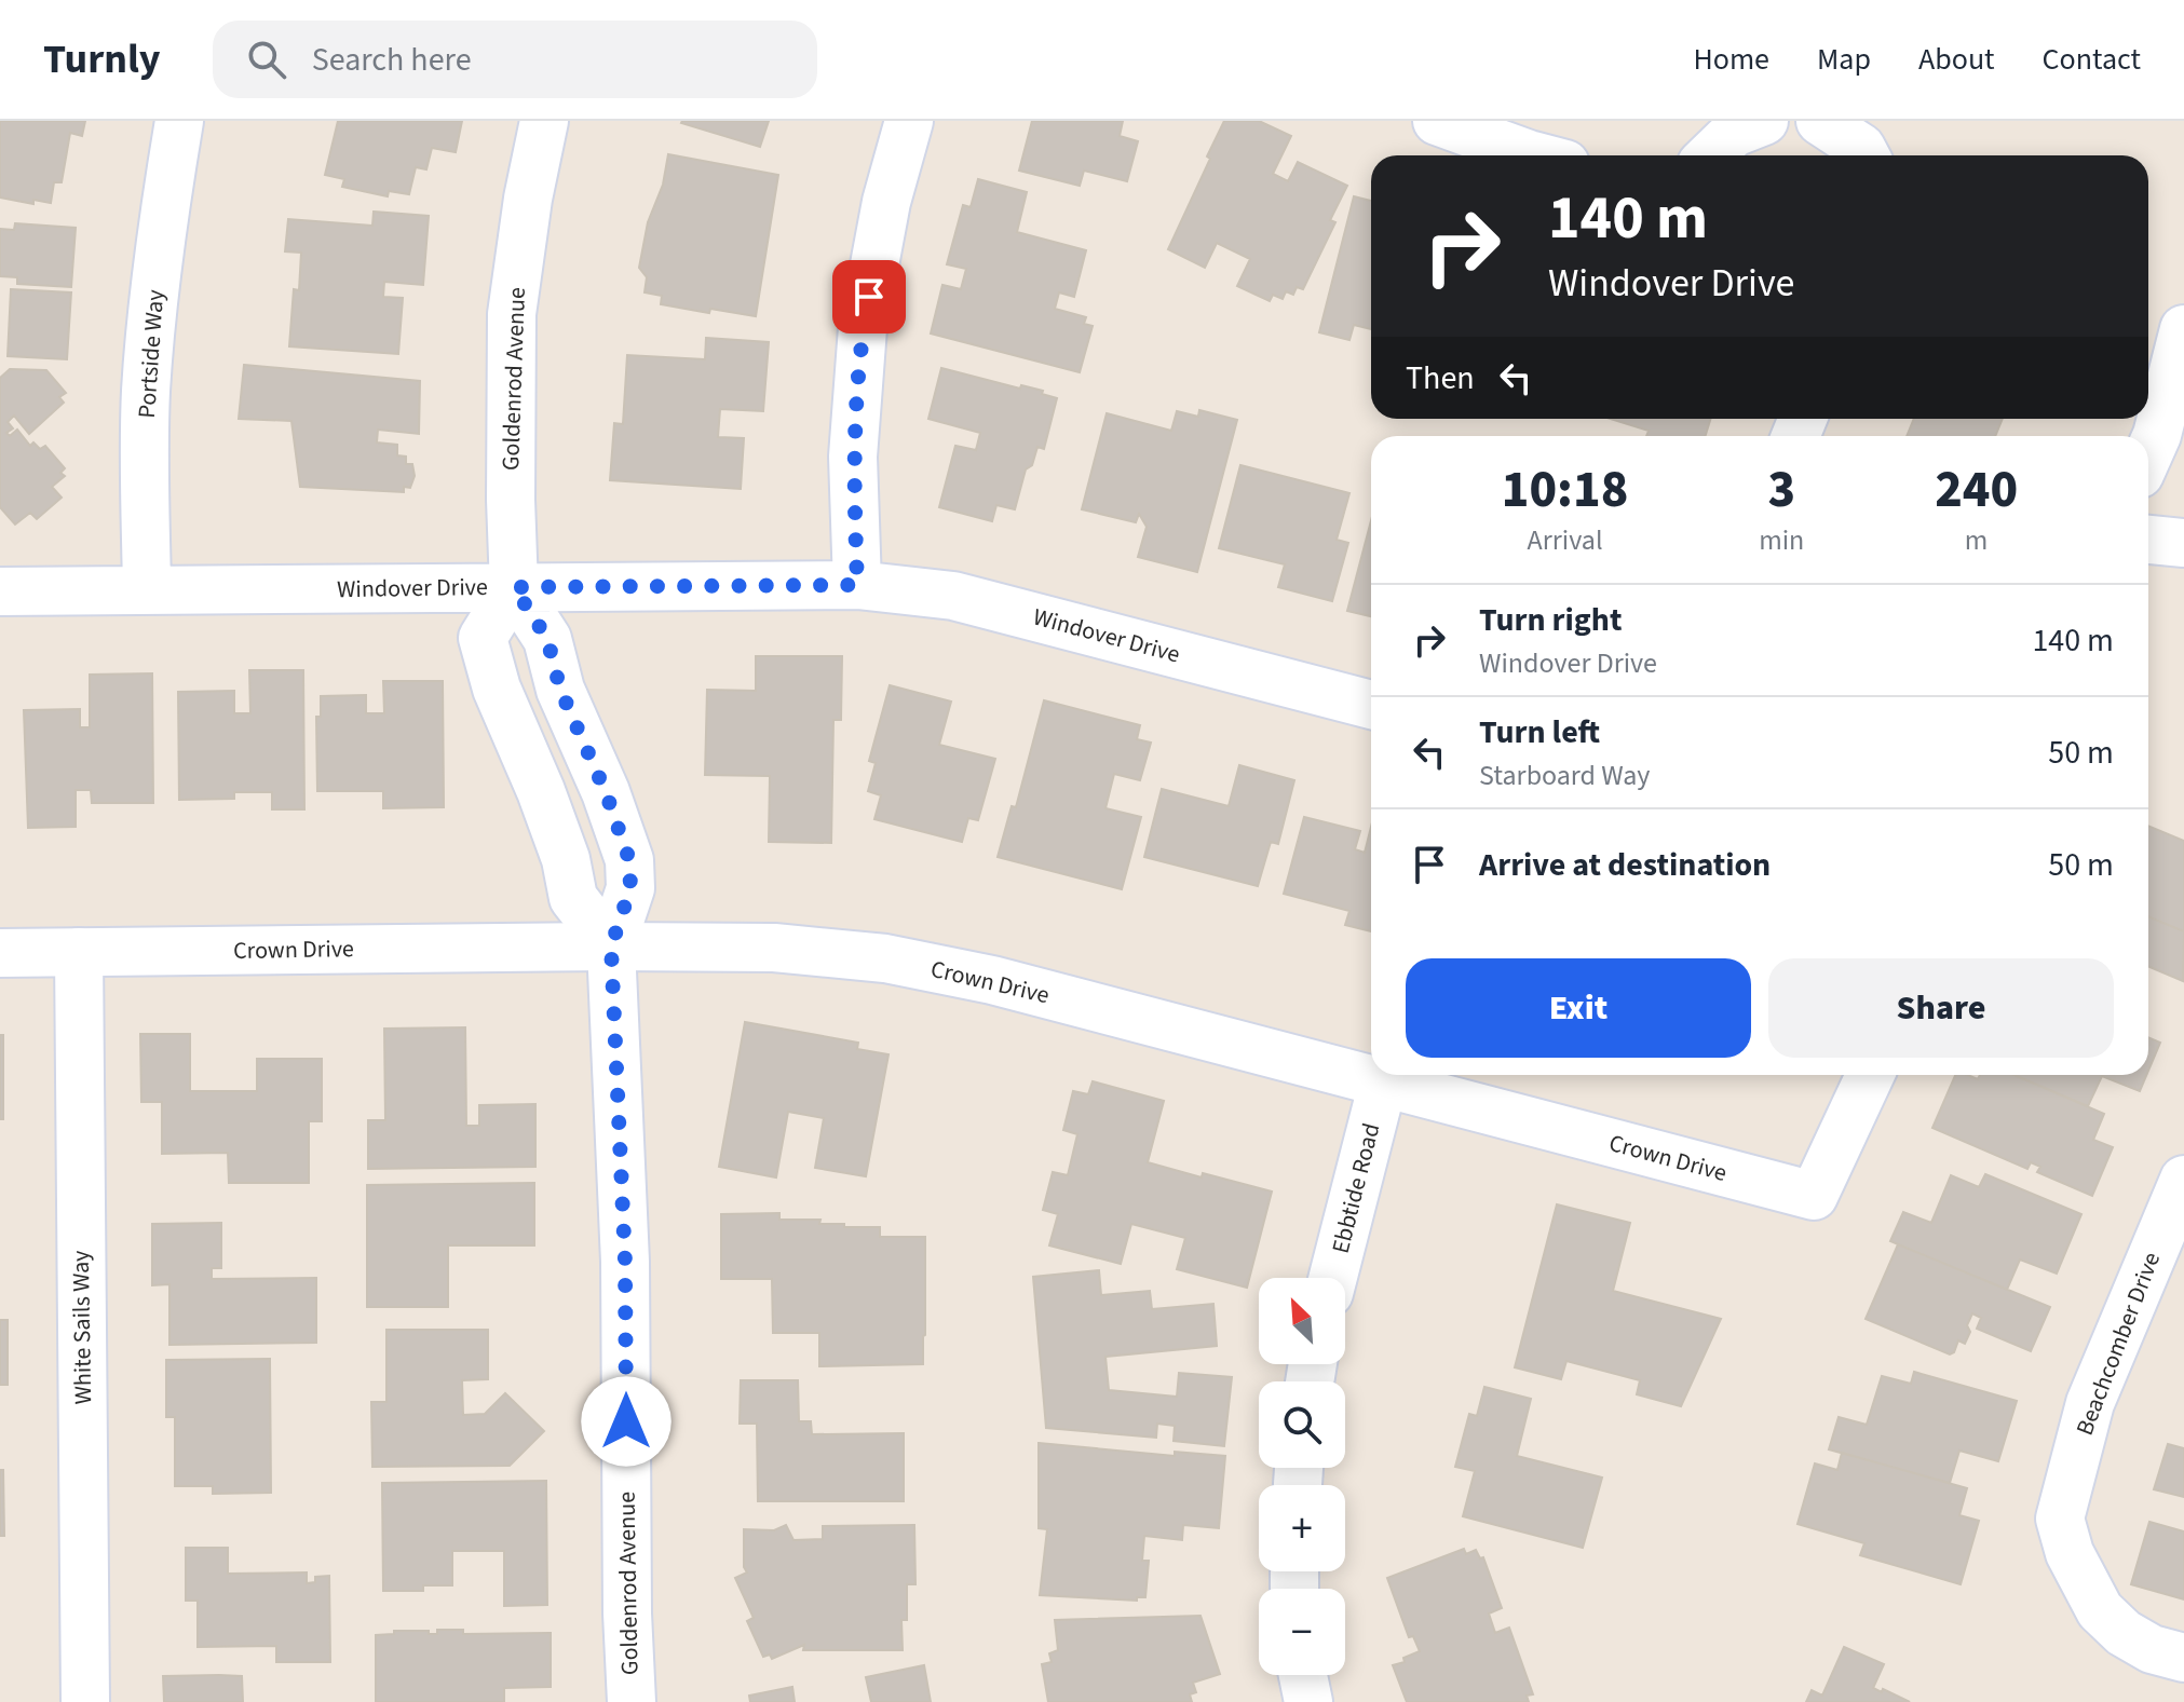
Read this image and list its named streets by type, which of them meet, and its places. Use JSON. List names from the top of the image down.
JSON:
{
  "streets": {
    "street": [
      "Portside Way",
      "Goldenrod Avenue",
      "Windover Drive",
      "Crown Drive",
      "Ebbtide Road",
      "White Sails Way",
      "Beachcomber Drive"
    ]
  },
  "crossings": [
    ["Portside Way", "Windover Drive"],
    ["Goldenrod Avenue", "Windover Drive"],
    ["Goldenrod Avenue", "Crown Drive"],
    ["Crown Drive", "Ebbtide Road"],
    ["Crown Drive", "White Sails Way"]
  ],
  "north": "top left",
  "page": {
    "header": "Turnly",
    "search": "Search here",
    "nav": [
      "Home",
      "Map",
      "About",
      "Contact"
    ],
    "turn": ["140 m", "Windover Drive"],
    "then": "Then",
    "eta": [
      "10:18",
      "Arrival",
      "3",
      "min",
      "240",
      "m"
    ],
    "list": [
      {
        "name": "Turn right",
        "note": "Windover Drive",
        "value": "140 m"
      },
      {
        "name": "Turn left",
        "note": "Starboard Way",
        "value": "50 m"
      },
      {
        "name": "Arrive at destination",
        "value": "50 m"
      }
    ],
    "buttons": ["Exit", "Share"],
    "map_buttons": ["+", "−"]
  }
}
